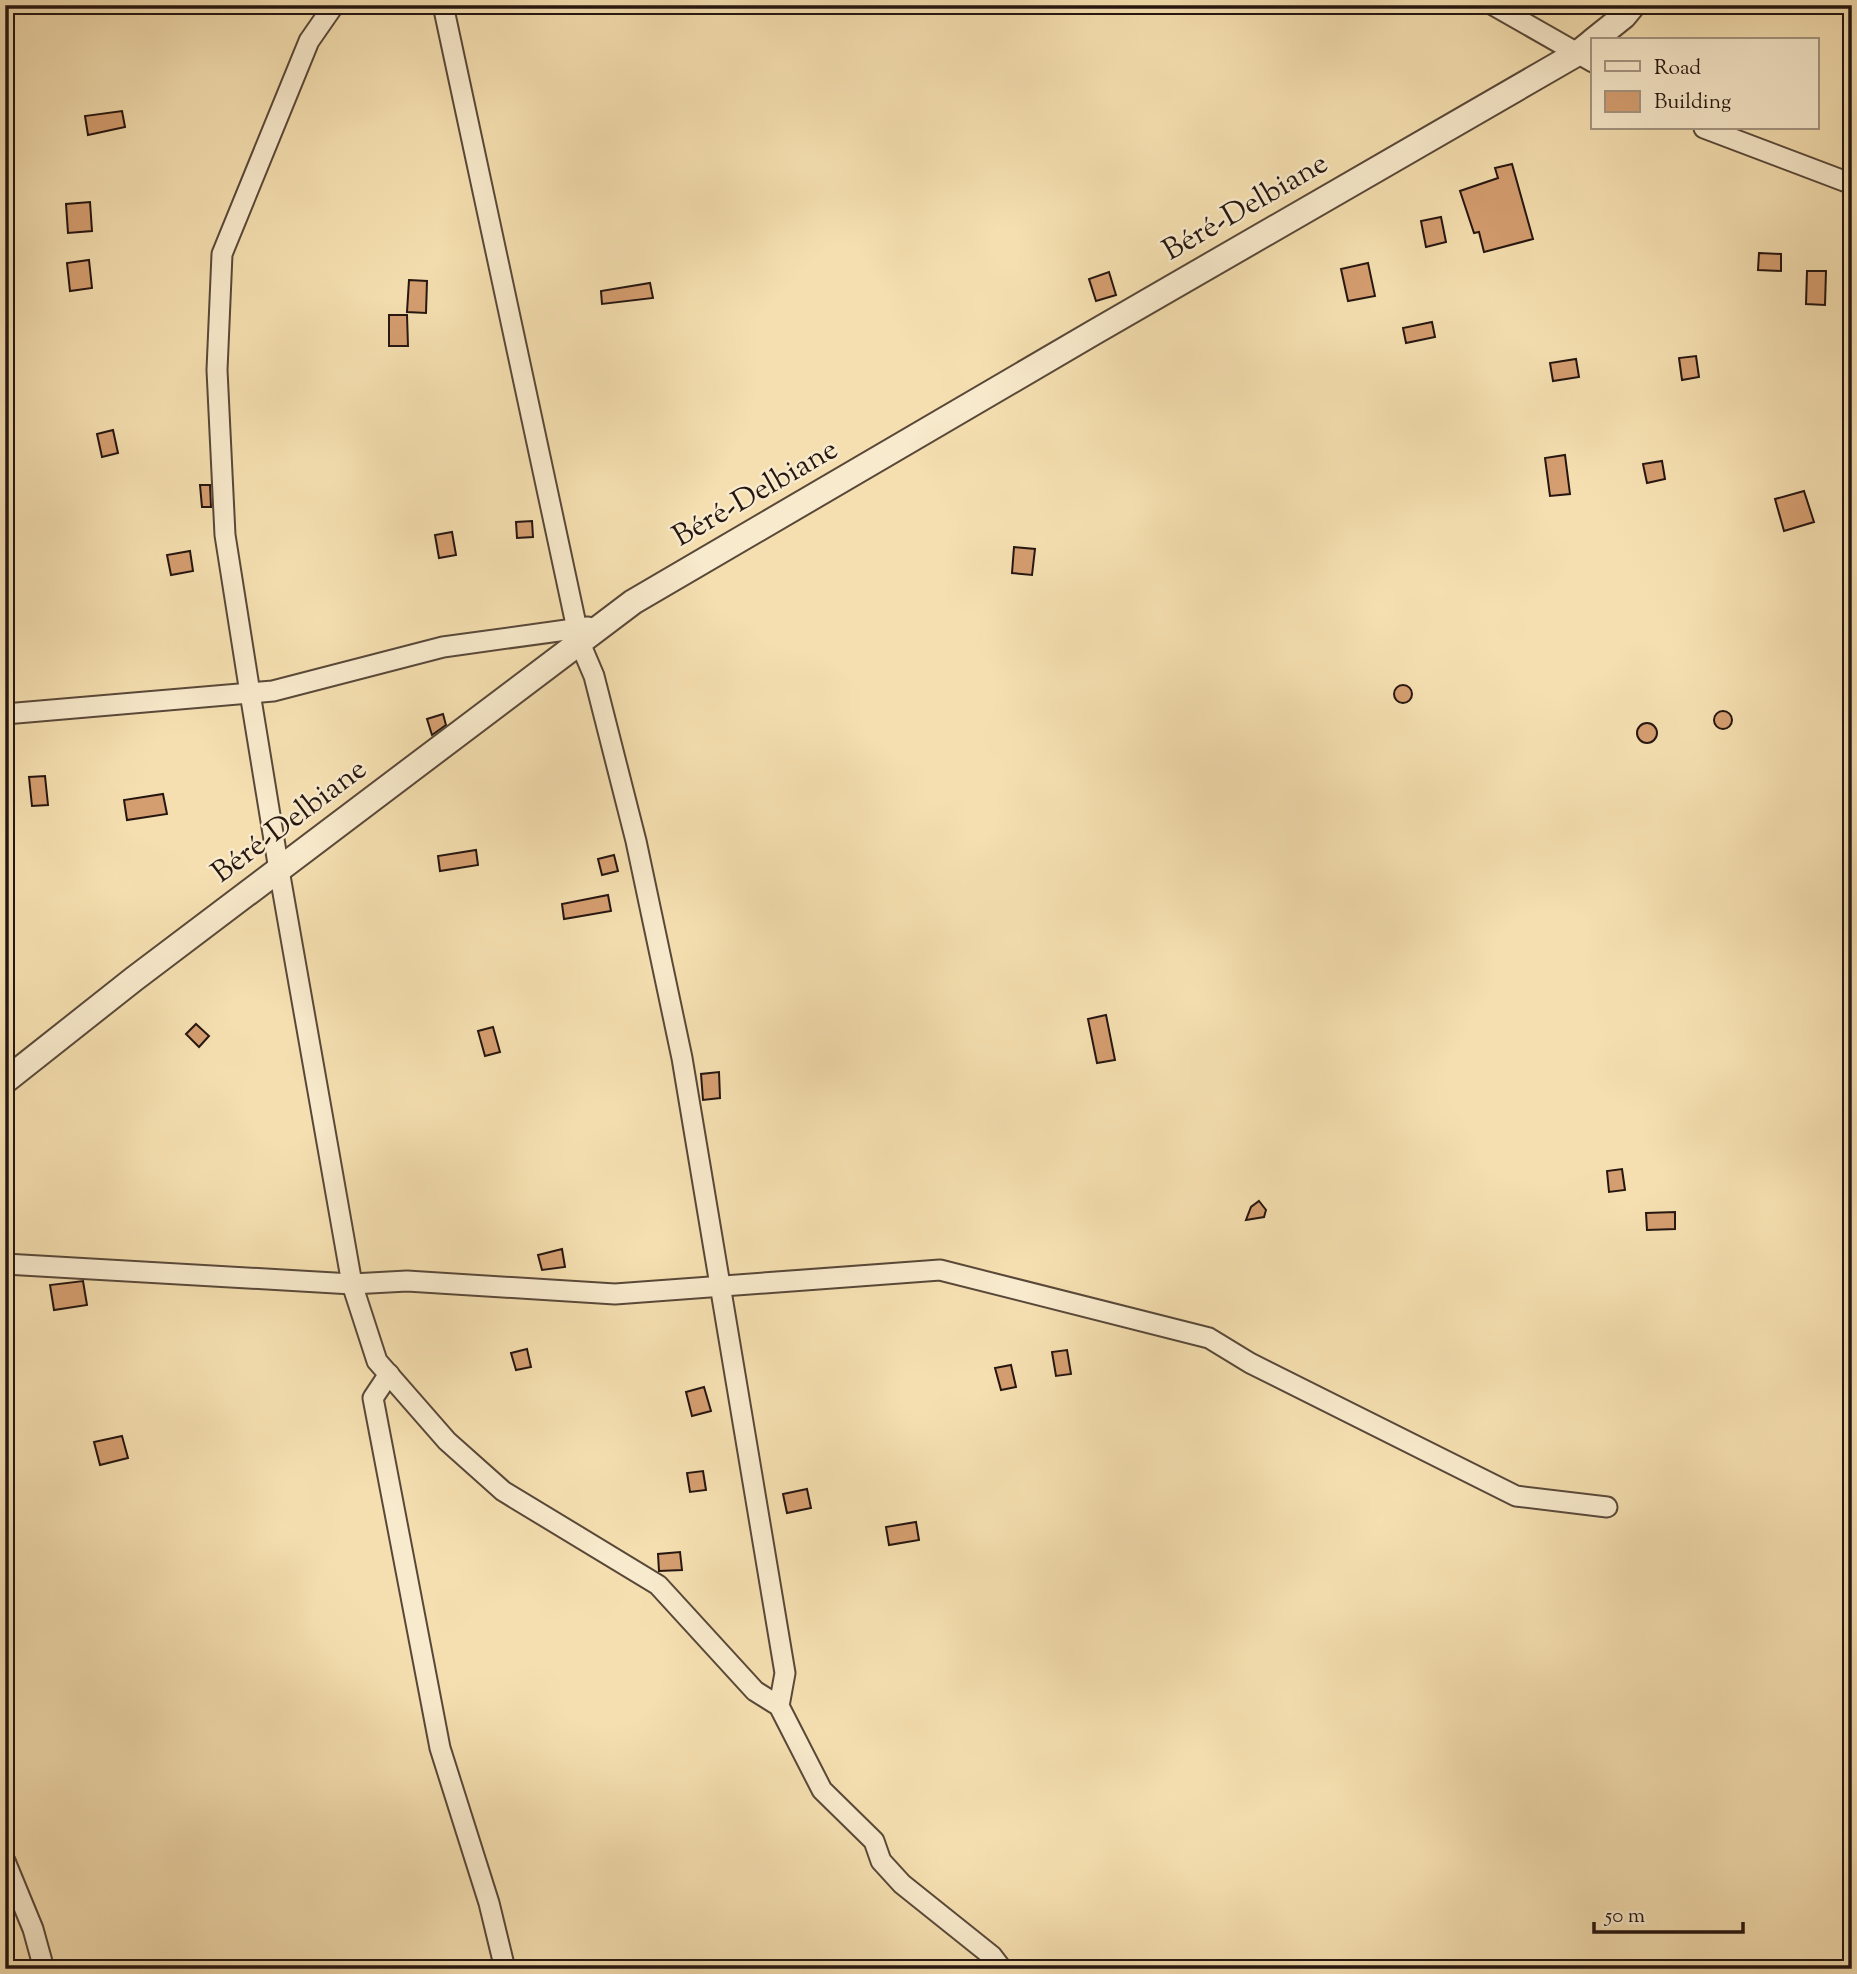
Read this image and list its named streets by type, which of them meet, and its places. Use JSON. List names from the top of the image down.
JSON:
{
  "streets": {
    "street": ["Béré-Delbiane"]
  },
  "legend": ["Road", "Building"],
  "scale_bar": "50 m"
}
